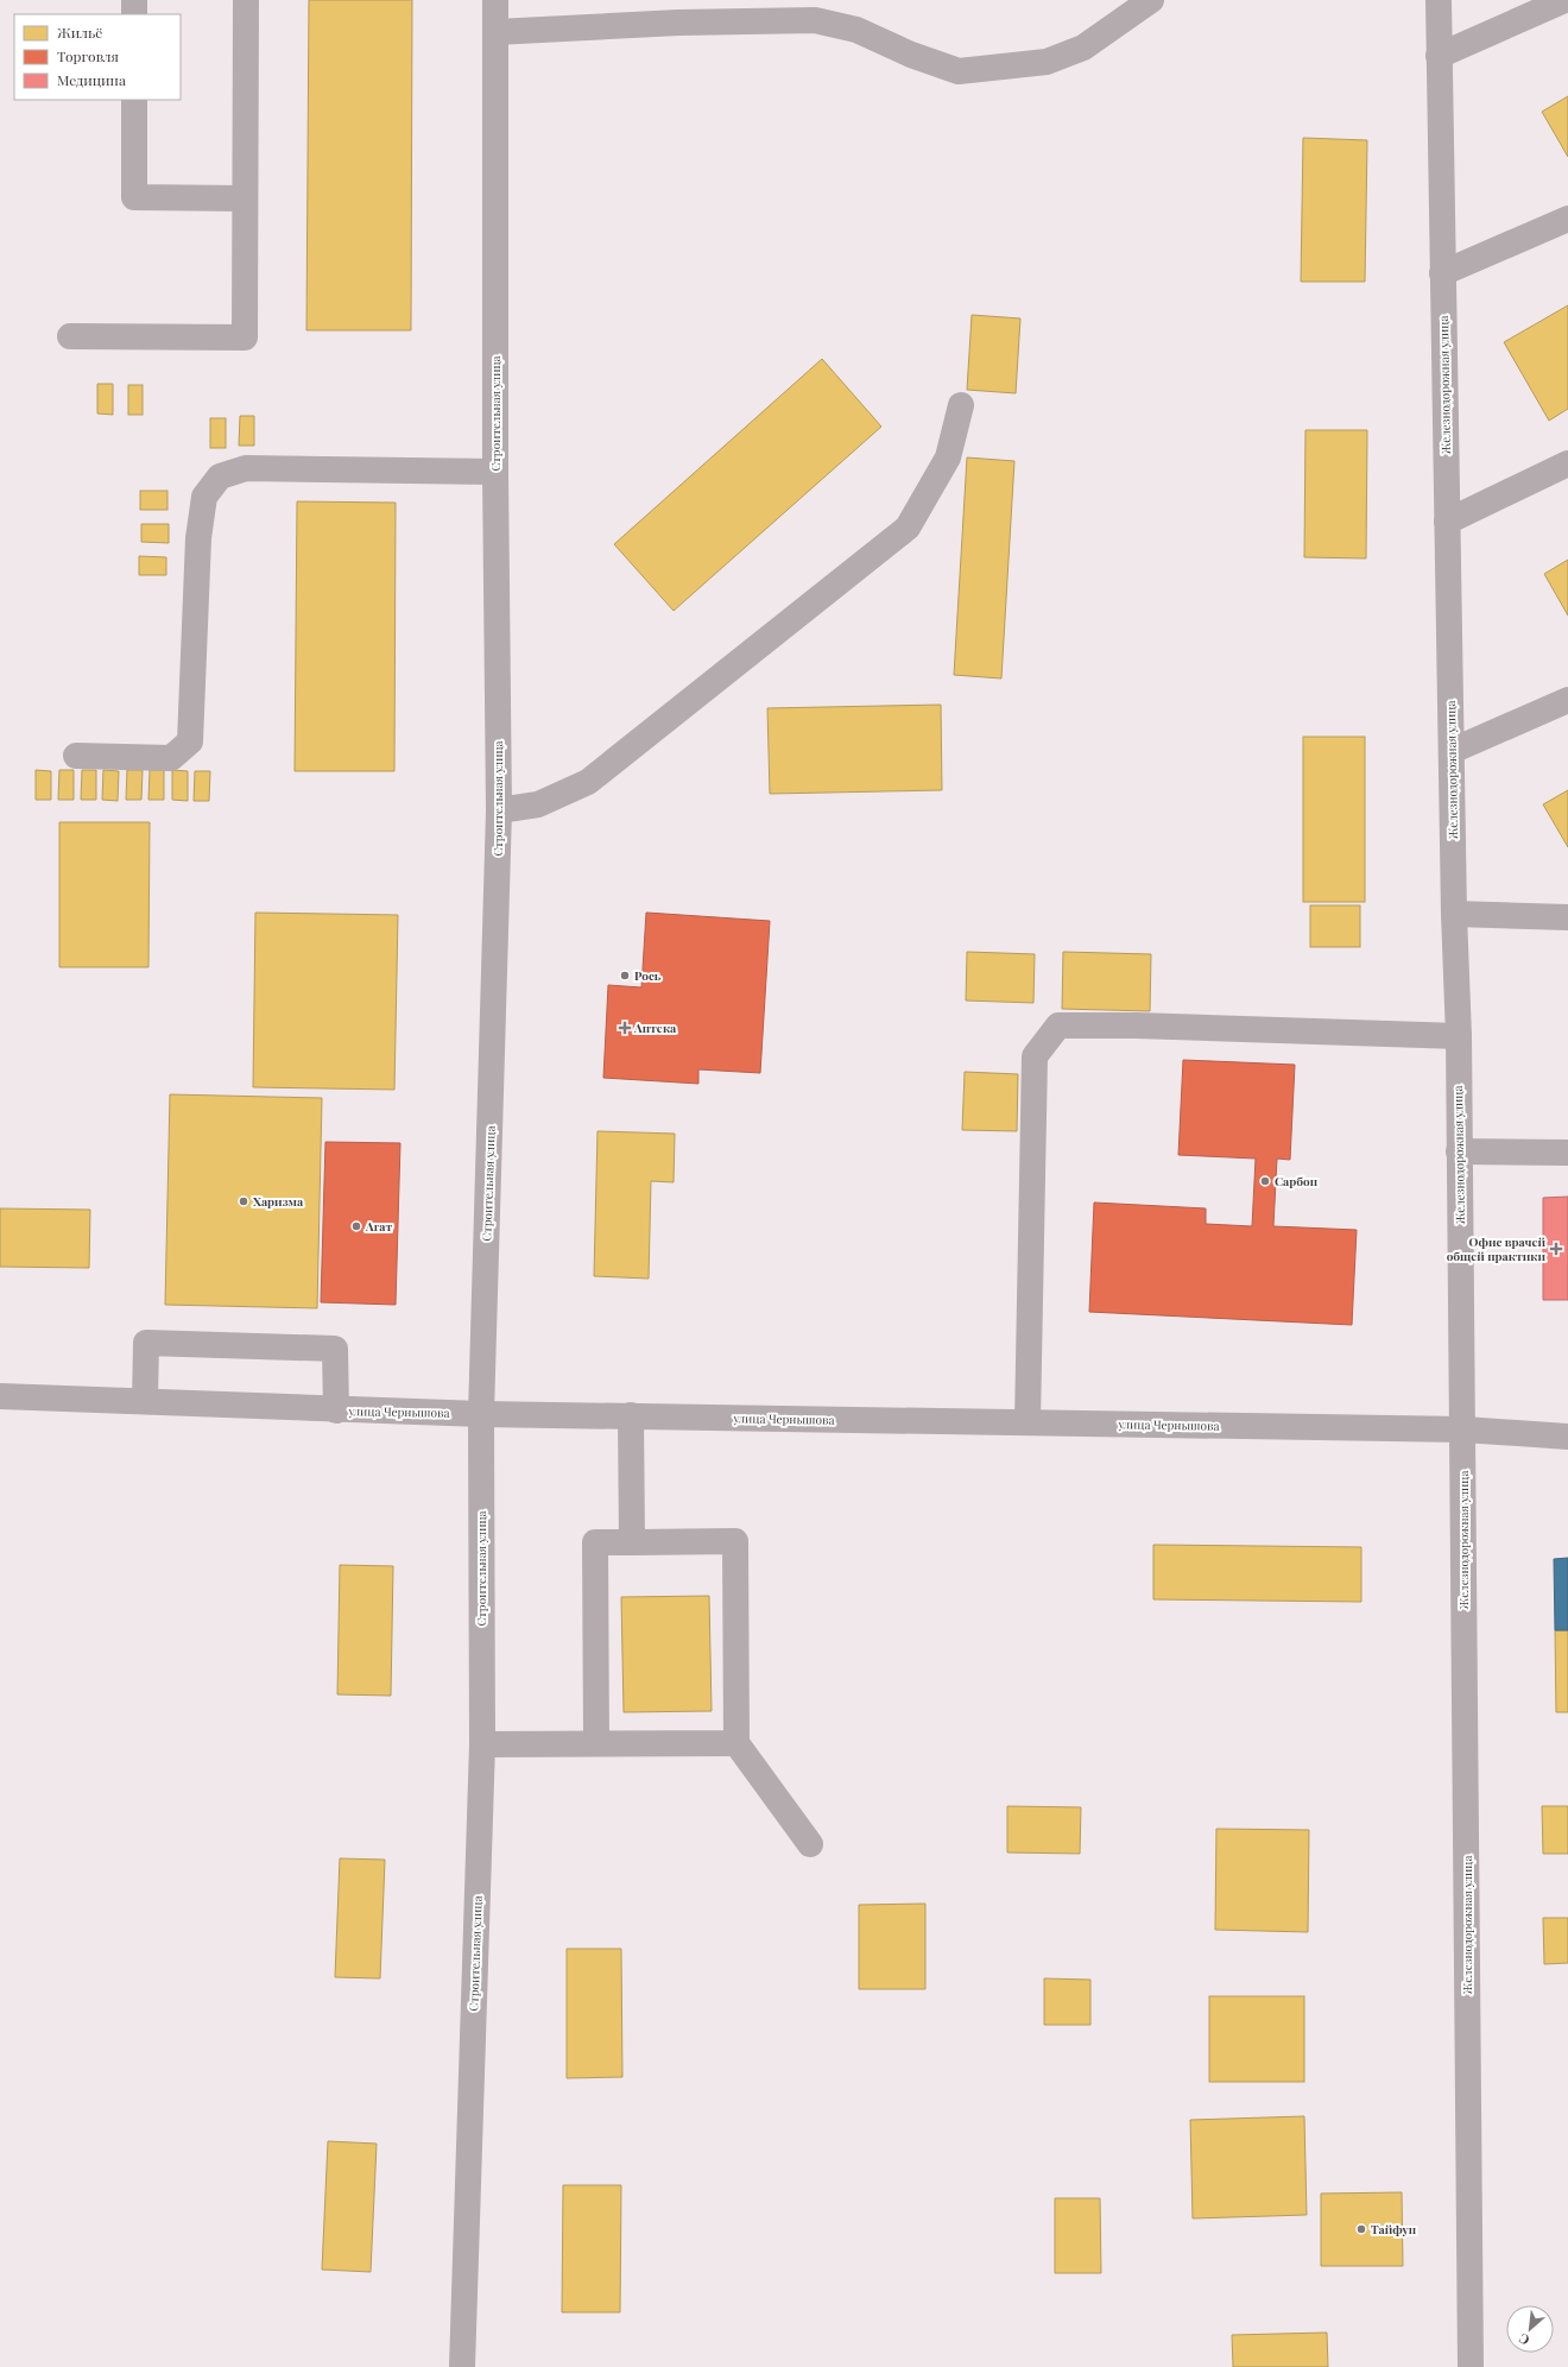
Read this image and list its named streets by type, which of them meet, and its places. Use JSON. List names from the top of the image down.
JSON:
{
  "streets": {
    "street": ["Железнодорожная улица", "Строительная улица", "улица Чернышова"]
  },
  "crossings": [
    ["Железнодорожная улица", "улица Чернышова"],
    ["Строительная улица", "улица Чернышова"]
  ],
  "places": {
    "other": [
      "Рось",
      "Сарбон",
      "Харизма",
      "Агат",
      "Тайфун"
    ],
    "health": ["Аптека", "Офис врачей общей практики"]
  },
  "legend": ["Жильё", "Торговля", "Медицина"],
  "north": "bottom left"
}
